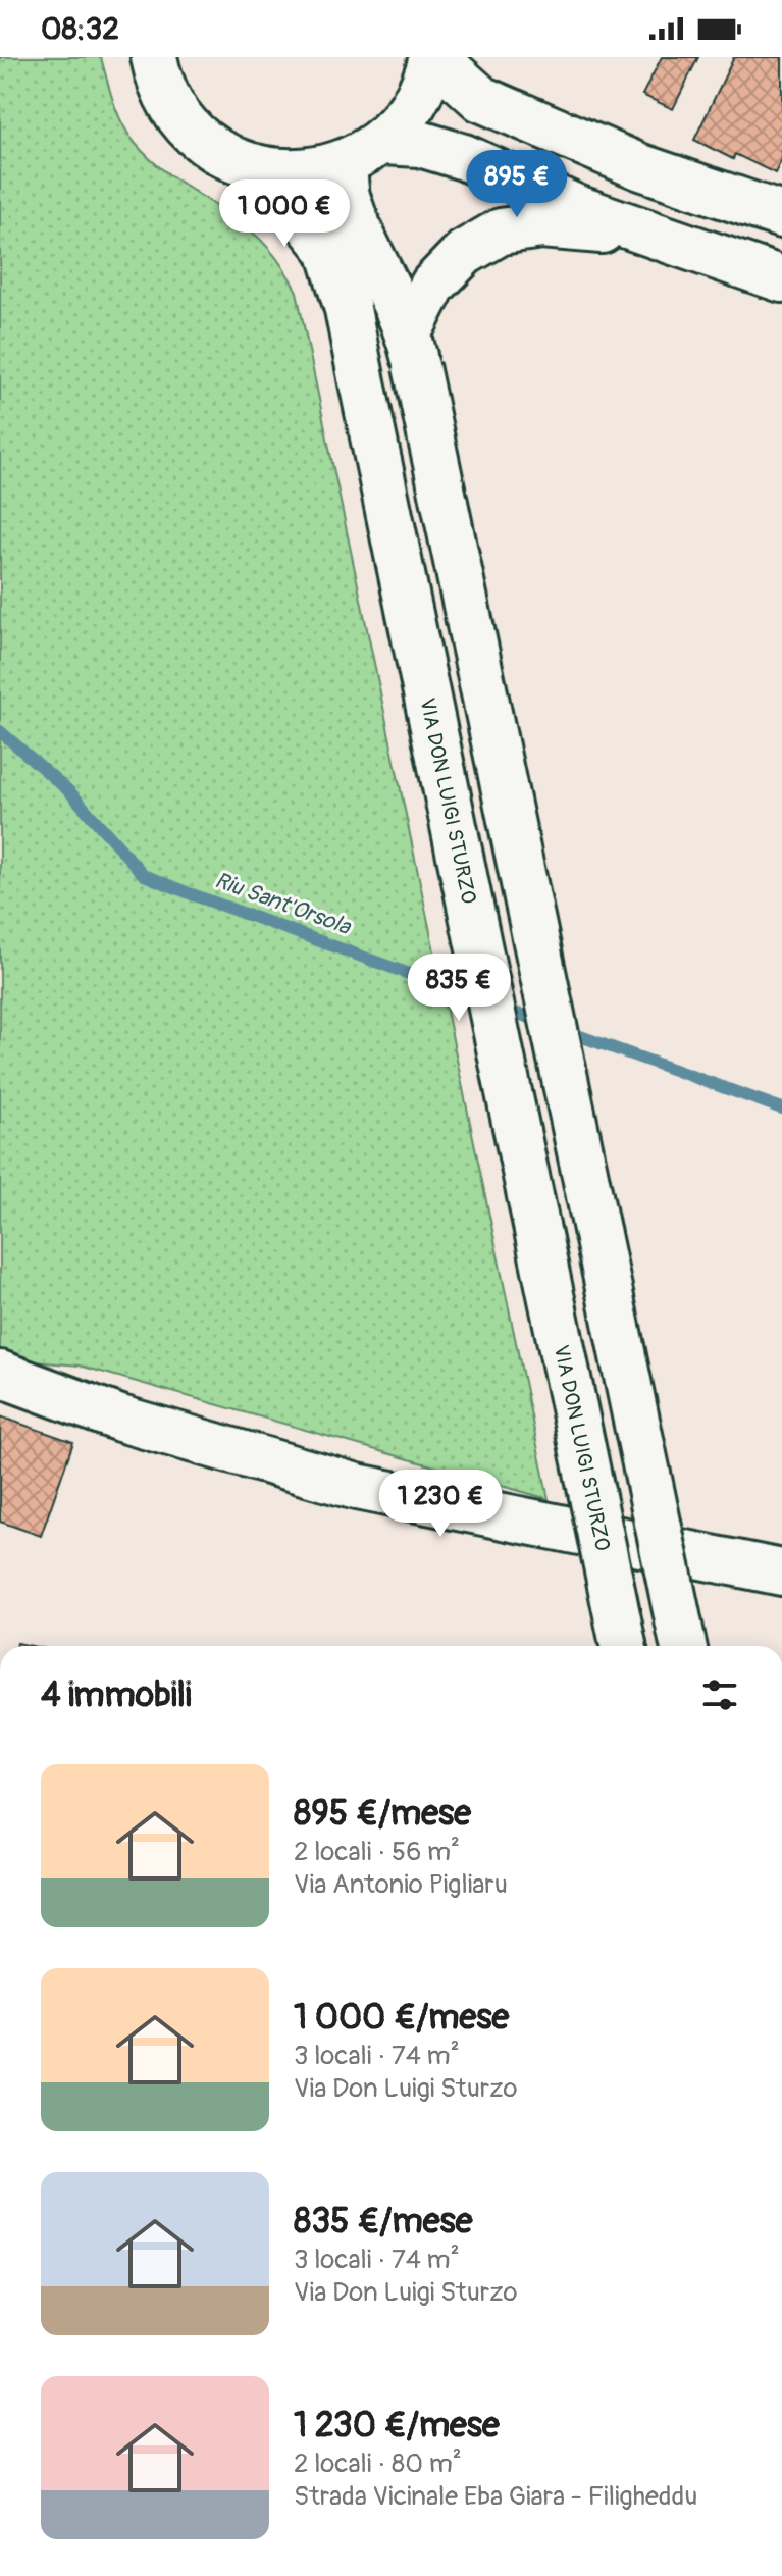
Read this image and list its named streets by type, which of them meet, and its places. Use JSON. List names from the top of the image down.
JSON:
{
  "streets": {
    "main road": ["VIA DON LUIGI STURZO"]
  },
  "water": ["Riu Sant'Orsola"],
  "page": {
    "status": "08:32",
    "price": [
      "895 €",
      "1 000 €",
      "835 €",
      "1 230 €"
    ],
    "heading": "4 immobili",
    "list": [
      {
        "name": "895 €/mese",
        "note": "2 locali · 56 m² · Via Antonio Pigliaru"
      },
      {
        "name": "1 000 €/mese",
        "note": "3 locali · 74 m² · Via Don Luigi Sturzo"
      },
      {
        "name": "835 €/mese",
        "note": "3 locali · 74 m² · Via Don Luigi Sturzo"
      },
      {
        "name": "1 230 €/mese",
        "note": "2 locali · 80 m² · Strada Vicinale Eba Giara - Filigheddu"
      }
    ]
  }
}
